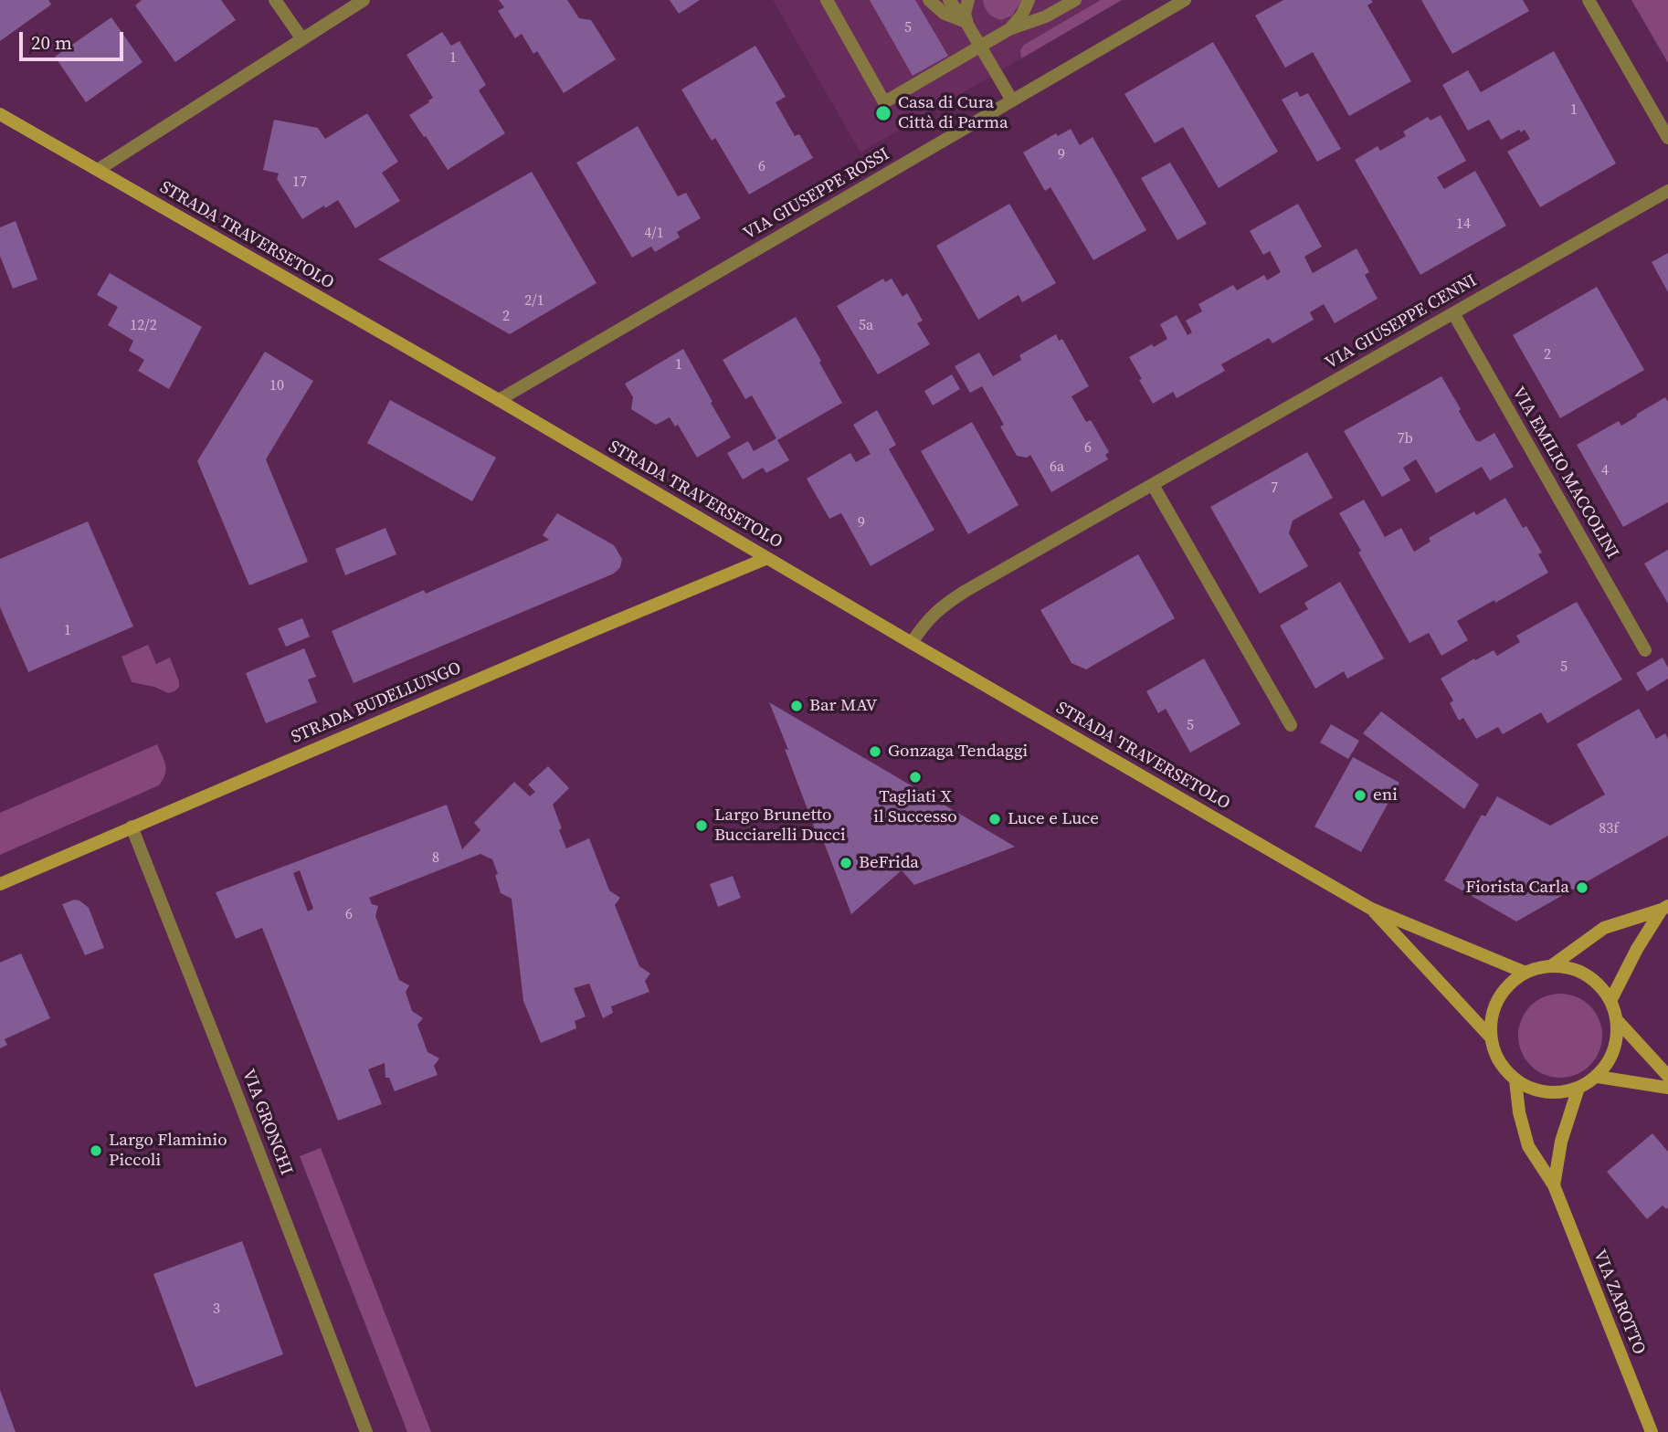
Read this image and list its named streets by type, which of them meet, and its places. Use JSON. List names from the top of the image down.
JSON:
{
  "streets": {
    "main road": ["STRADA TRAVERSETOLO", "STRADA BUDELLUNGO", "VIA ZAROTTO"],
    "street": [
      "VIA GIUSEPPE ROSSI",
      "VIA GIUSEPPE CENNI",
      "VIA EMILIO MACCOLINI",
      "VIA GRONCHI"
    ]
  },
  "crossings": [
    ["VIA GIUSEPPE ROSSI", "STRADA TRAVERSETOLO"],
    ["STRADA TRAVERSETOLO", "VIA GIUSEPPE CENNI"],
    ["STRADA TRAVERSETOLO", "STRADA BUDELLUNGO"],
    ["STRADA TRAVERSETOLO", "VIA ZAROTTO"],
    ["VIA GIUSEPPE CENNI", "VIA EMILIO MACCOLINI"],
    ["STRADA BUDELLUNGO", "VIA GRONCHI"]
  ],
  "places": [
    "Casa di Cura Città di Parma",
    "Bar MAV",
    "Gonzaga Tendaggi",
    "Tagliati X il Successo",
    "eni",
    "Luce e Luce",
    "Largo Brunetto Bucciarelli Ducci",
    "BeFrida",
    "Fiorista Carla",
    "Largo Flaminio Piccoli"
  ],
  "house_numbers": [
    "5",
    "1",
    "1",
    "9",
    "6",
    "17",
    "14",
    "4/1",
    "2/1",
    "2",
    "12/2",
    "5a",
    "2",
    "1",
    "10",
    "7b",
    "6",
    "6a",
    "4",
    "7",
    "9",
    "1",
    "5",
    "5",
    "83f",
    "8",
    "6",
    "3"
  ],
  "scale_bar": "20 m"
}
